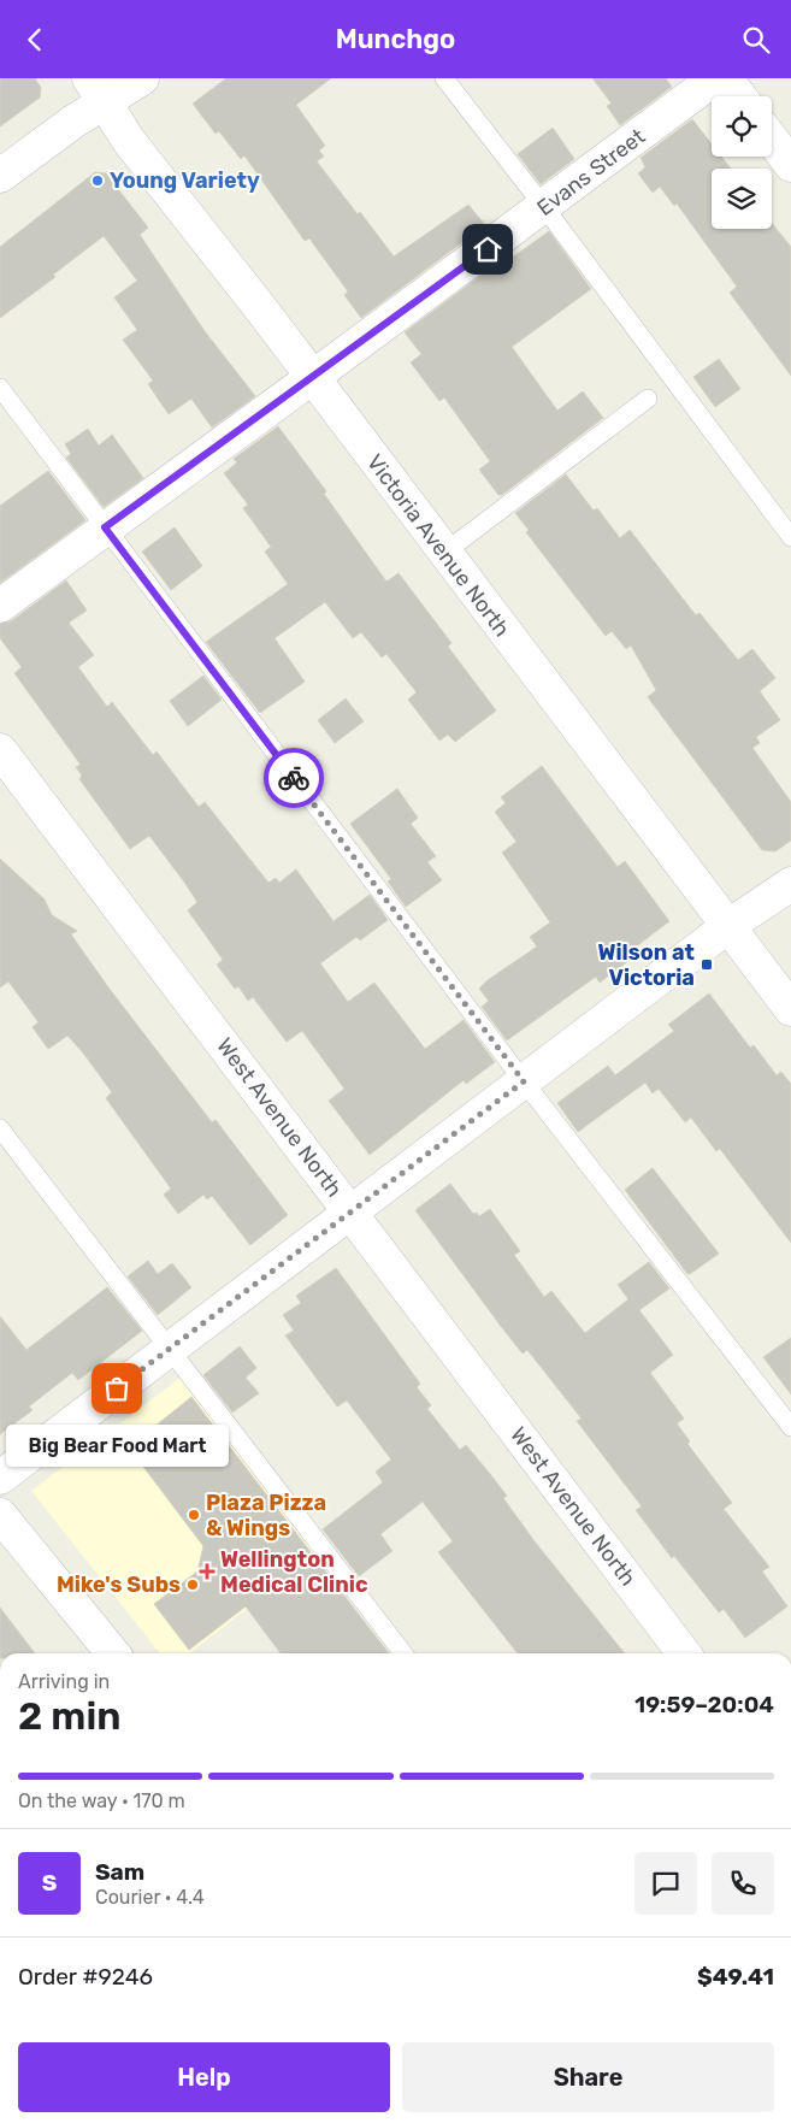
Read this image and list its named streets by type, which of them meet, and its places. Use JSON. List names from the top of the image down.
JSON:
{
  "streets": {
    "main road": ["Evans Street", "Victoria Avenue North", "West Avenue North"]
  },
  "crossings": [
    ["Evans Street", "Victoria Avenue North"]
  ],
  "places": {
    "other": [
      "Young Variety",
      "Big Bear Food Mart",
      "Plaza Pizza & Wings",
      "Mike's Subs"
    ],
    "transit": ["Wilson at Victoria"],
    "health": ["Wellington Medical Clinic"]
  },
  "page": {
    "header": "Munchgo",
    "bubble": "Big Bear Food Mart",
    "heading": ["2 min", "Arriving in", "19:59–20:04"],
    "panel": [
      "Sam",
      "Courier · 4.4",
      "Order #9246",
      "$49.41"
    ],
    "bar": "On the way · 170 m",
    "round": "S",
    "buttons": ["Help", "Share"]
  }
}
